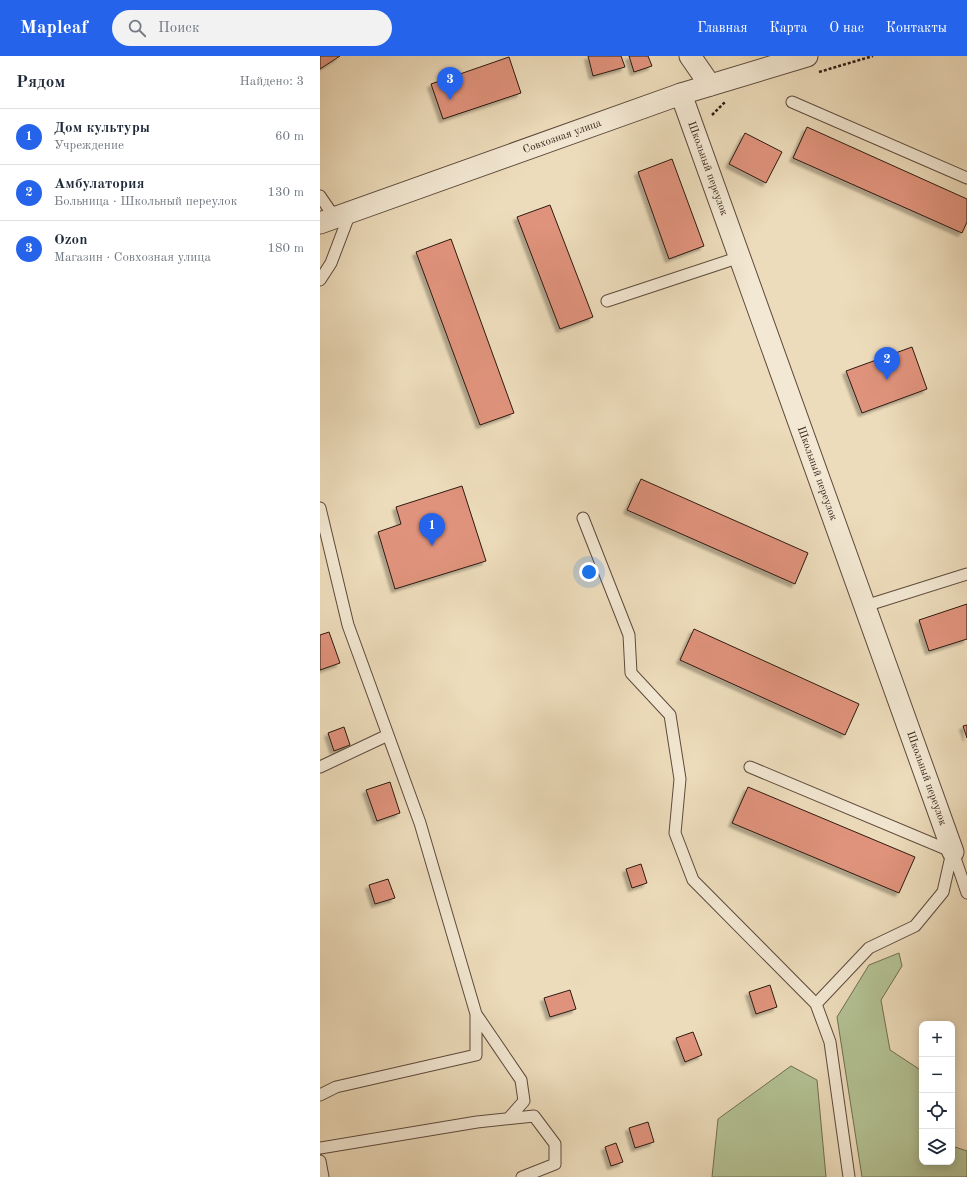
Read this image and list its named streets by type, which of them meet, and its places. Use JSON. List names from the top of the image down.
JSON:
{
  "streets": {
    "street": ["Совхозная улица", "Школьный переулок"]
  },
  "crossings": [
    ["Совхозная улица", "Школьный переулок"]
  ],
  "page": {
    "header": "Mapleaf",
    "search": "Поиск",
    "nav": [
      "Главная",
      "Карта",
      "О нас",
      "Контакты"
    ],
    "heading": ["Рядом", "Найдено: 3"],
    "pins": ["3", "2", "1"],
    "list": [
      {
        "mark": "1",
        "name": "Дом культуры",
        "note": "Учреждение",
        "value": "60 m"
      },
      {
        "mark": "2",
        "name": "Амбулатория",
        "note": "Больница · Школьный переулок",
        "value": "130 m"
      },
      {
        "mark": "3",
        "name": "Ozon",
        "note": "Магазин · Совхозная улица",
        "value": "180 m"
      }
    ],
    "map_buttons": ["+", "−"]
  }
}
